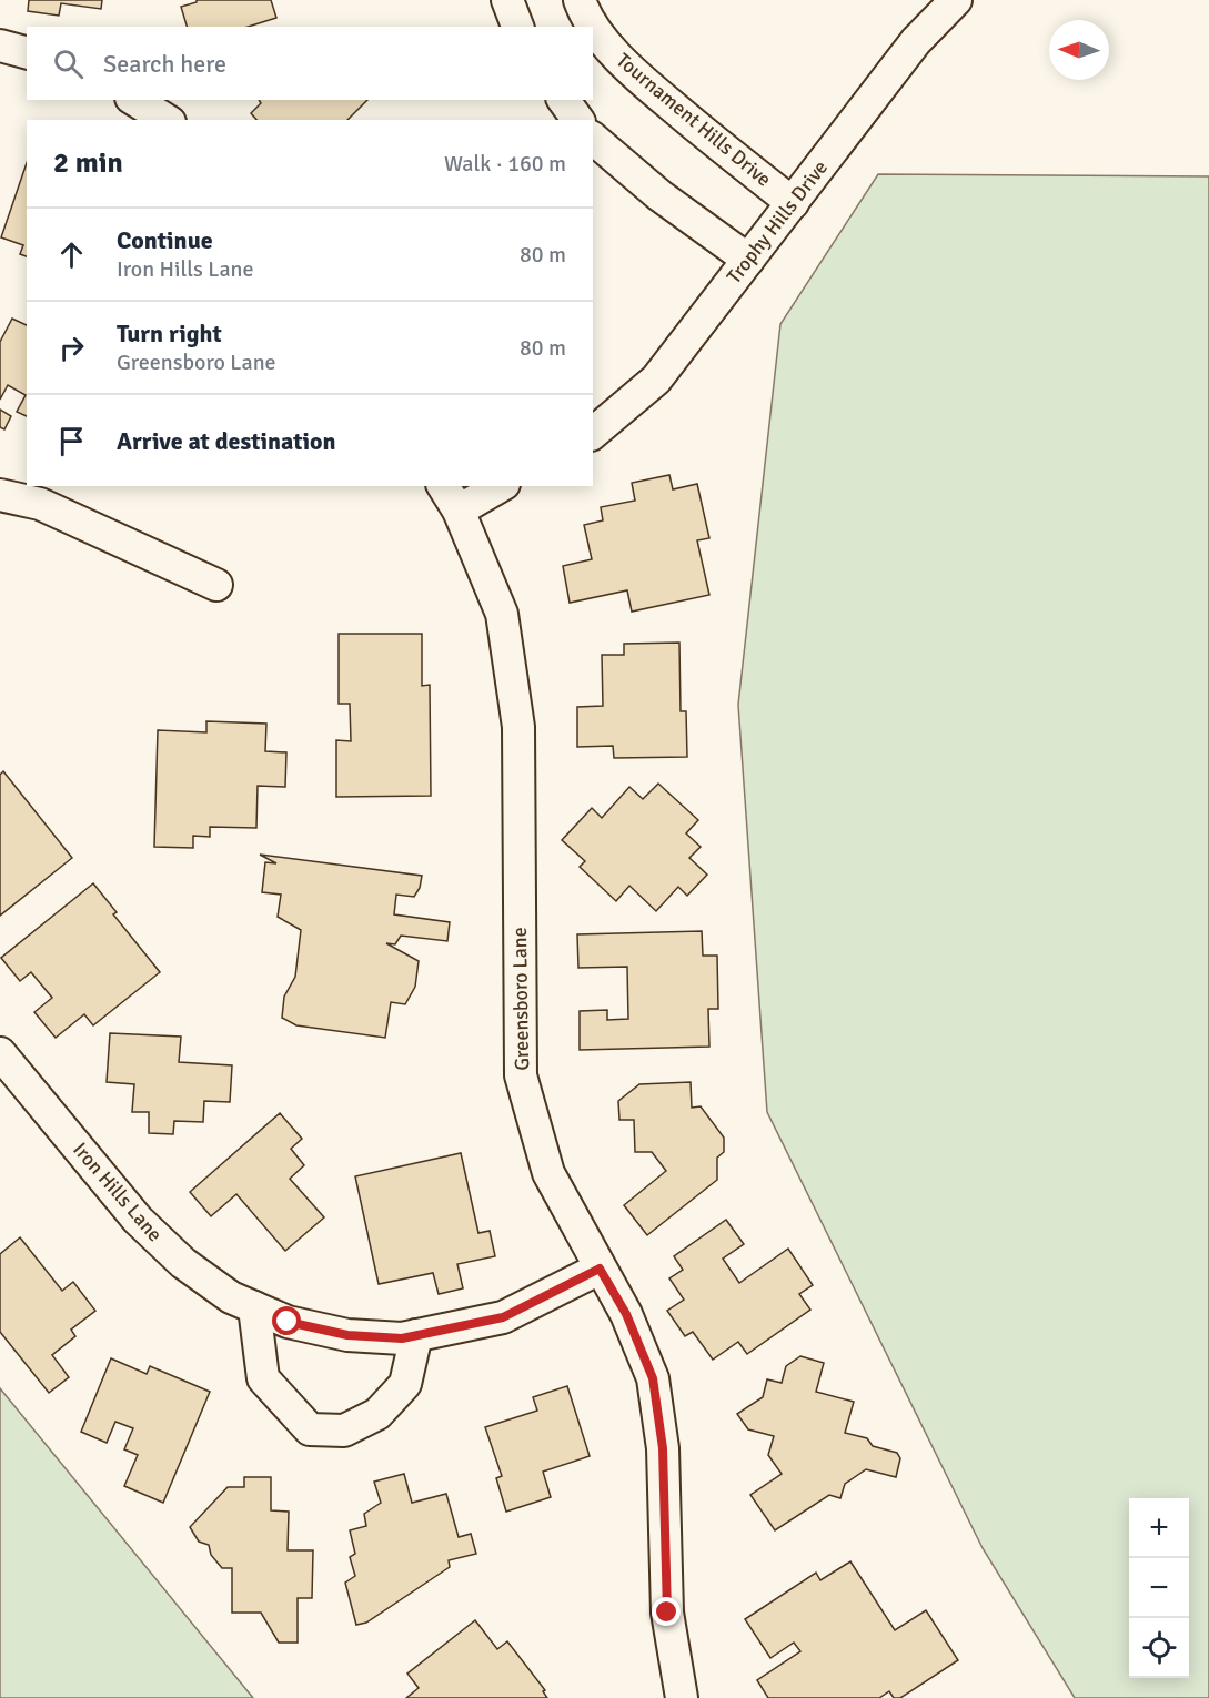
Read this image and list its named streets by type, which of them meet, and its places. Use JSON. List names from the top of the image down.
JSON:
{
  "streets": {
    "street": [
      "Tournament Hills Drive",
      "Trophy Hills Drive",
      "Greensboro Lane",
      "Iron Hills Lane"
    ]
  },
  "crossings": [
    ["Tournament Hills Drive", "Trophy Hills Drive"],
    ["Greensboro Lane", "Iron Hills Lane"]
  ],
  "north": "left",
  "page": {
    "search": "Search here",
    "heading": ["2 min", "Walk · 160 m"],
    "list": [
      ["Continue", "Iron Hills Lane", "80 m"],
      ["Turn right", "Greensboro Lane", "80 m"],
      "Arrive at destination"
    ],
    "map_buttons": ["+", "−"]
  }
}
